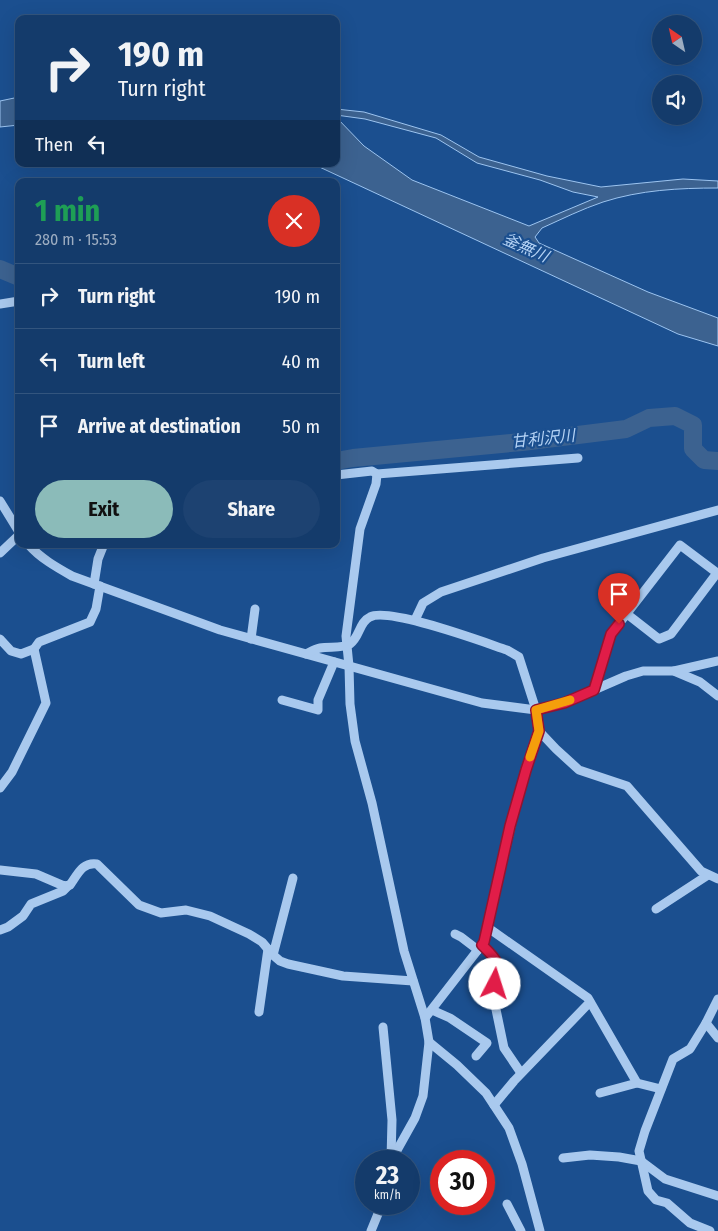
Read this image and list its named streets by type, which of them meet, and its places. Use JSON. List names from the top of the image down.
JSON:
{
  "water": ["釜無川", "甘利沢川"],
  "north": "top left",
  "page": {
    "turn": ["190 m", "Turn right"],
    "then": "Then",
    "heading": ["1 min", "280 m · 15:53"],
    "list": [
      {
        "name": "Turn right",
        "value": "190 m"
      },
      {
        "name": "Turn left",
        "value": "40 m"
      },
      {
        "name": "Arrive at destination",
        "value": "50 m"
      }
    ],
    "buttons": ["Exit", "Share"],
    "speed": "23 km/h",
    "limit": "30"
  }
}
